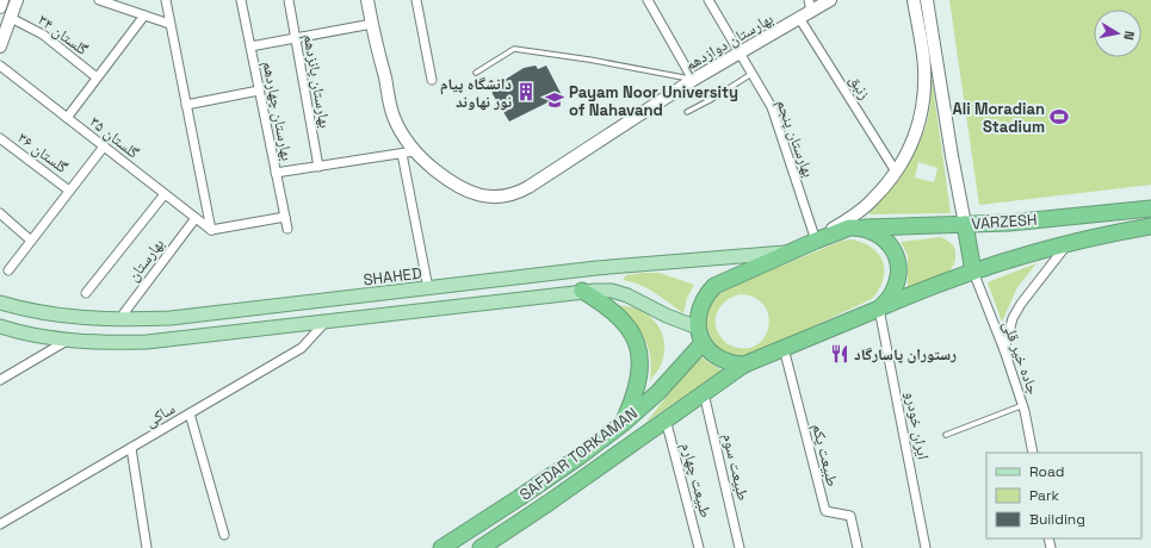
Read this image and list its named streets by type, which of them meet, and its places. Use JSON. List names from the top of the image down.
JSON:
{
  "streets": {
    "highway": ["VARZESH", "SAFDAR TORKAMAN"],
    "main road": ["SHAHED"],
    "street": [
      "گلستان ۳۴",
      "بهارستان دوازدهم",
      "بهارستان پانزدهم",
      "زنبق",
      "بهارستان چهاردهم",
      "گلستان ۳۵",
      "بهارستان پنجم",
      "گلستان ۳۶",
      "بهارستان",
      "جاده خیر قلی",
      "ساکی",
      "ایران خودرو",
      "طبیعت یکم",
      "طبیعت سوم",
      "طبیعت چهارم"
    ]
  },
  "crossings": [
    ["بهارستان دوازدهم", "زنبق"],
    ["بهارستان دوازدهم", "بهارستان پنجم"],
    ["گلستان ۳۵", "بهارستان"],
    ["بهارستان پنجم", "VARZESH"],
    ["VARZESH", "SHAHED"],
    ["VARZESH", "جاده خیر قلی"],
    ["VARZESH", "ایران خودرو"],
    ["VARZESH", "SAFDAR TORKAMAN"],
    ["VARZESH", "طبیعت یکم"],
    ["بهارستان", "SHAHED"],
    ["SAFDAR TORKAMAN", "طبیعت یکم"],
    ["SAFDAR TORKAMAN", "طبیعت سوم"],
    ["SAFDAR TORKAMAN", "طبیعت چهارم"]
  ],
  "places": {
    "building": ["دانشگاه پیام نور نهاوند"],
    "school or university": ["Payam Noor University of Nahavand"],
    "sports": ["Ali Moradian Stadium"],
    "restaurant": ["رستوران پاسارگاد"]
  },
  "legend": ["Road", "Park", "Building"],
  "north": "right"
}
